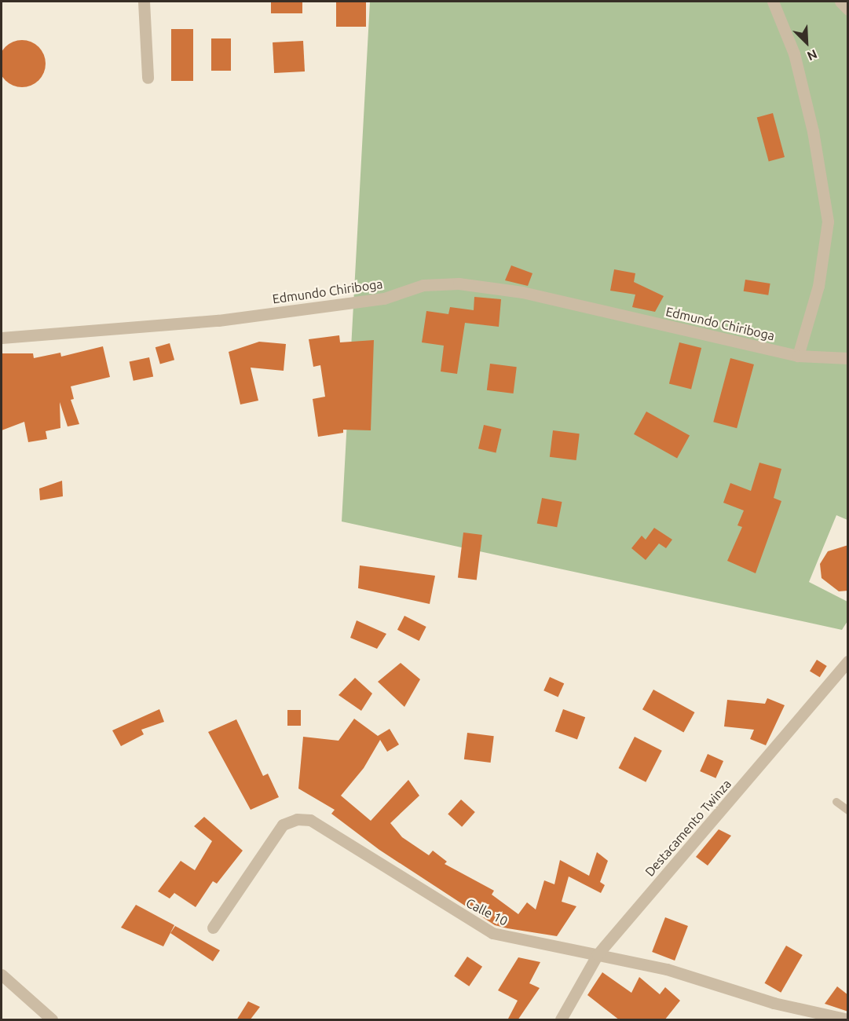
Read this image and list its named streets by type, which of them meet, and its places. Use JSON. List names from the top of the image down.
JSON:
{
  "streets": {
    "street": ["Edmundo Chiriboga", "Destacamento Twinza", "Calle 10"]
  },
  "crossings": [
    ["Destacamento Twinza", "Calle 10"]
  ],
  "north": "bottom right"
}
